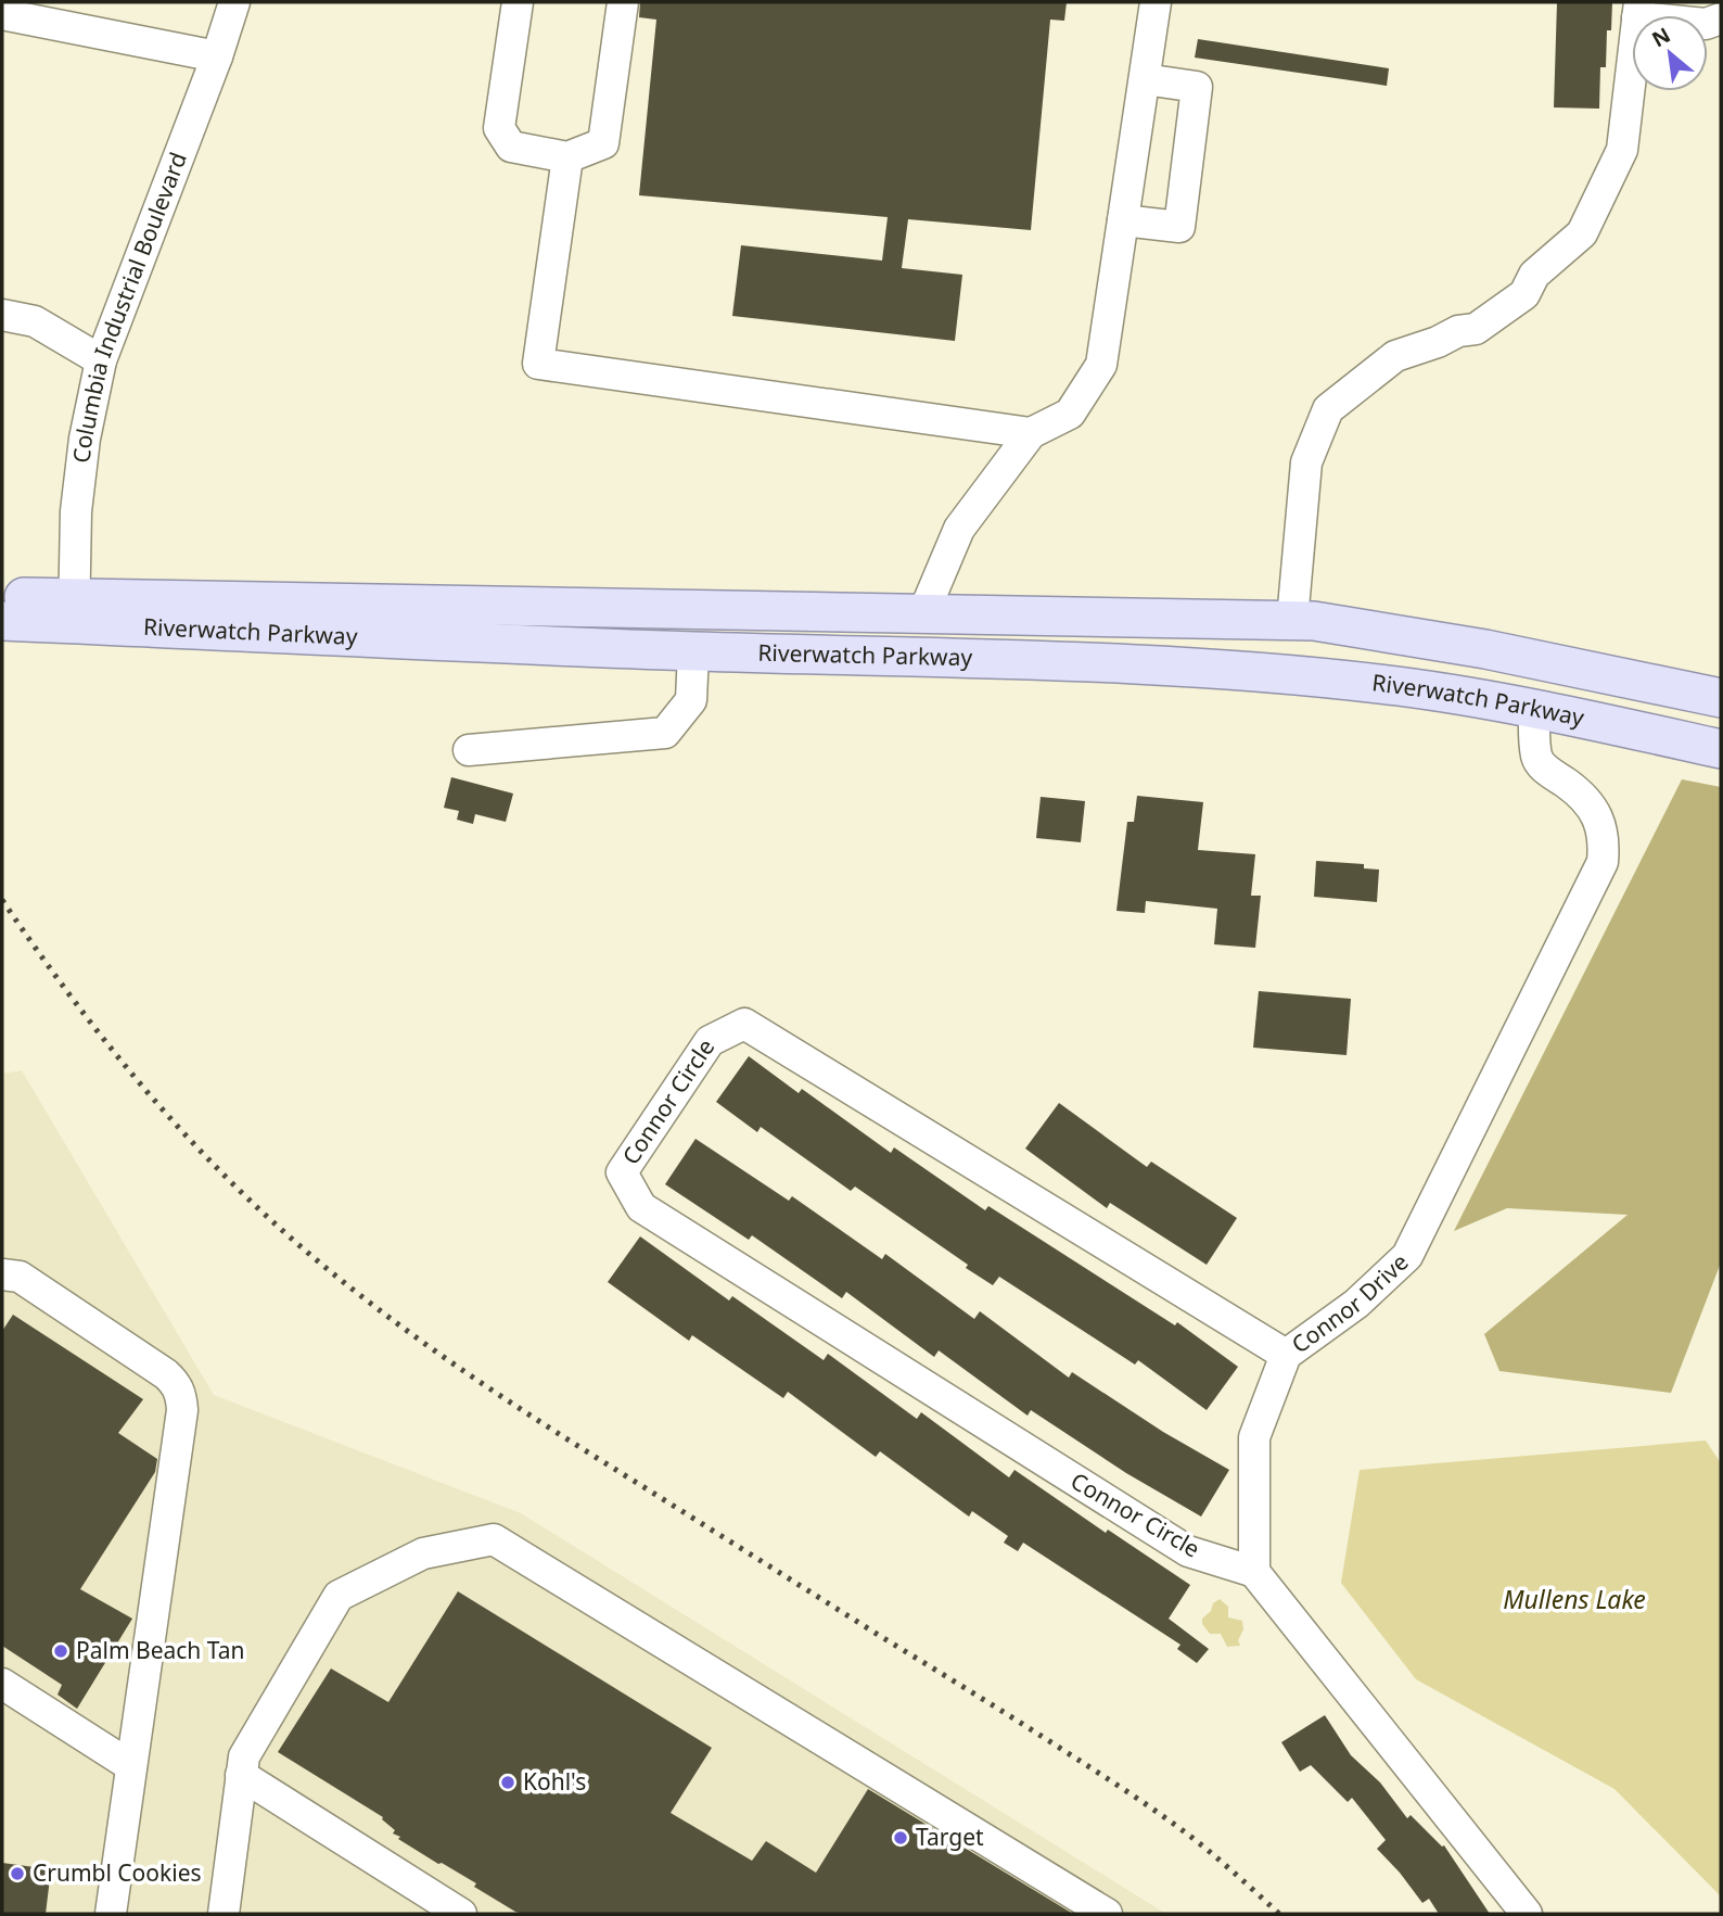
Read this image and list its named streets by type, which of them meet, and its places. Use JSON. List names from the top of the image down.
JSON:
{
  "streets": {
    "main road": ["Riverwatch Parkway"],
    "street": ["Columbia Industrial Boulevard", "Connor Circle", "Connor Drive"]
  },
  "crossings": [
    ["Columbia Industrial Boulevard", "Riverwatch Parkway"],
    ["Riverwatch Parkway", "Connor Drive"],
    ["Connor Circle", "Connor Drive"]
  ],
  "water": ["Mullens Lake"],
  "places": [
    "Palm Beach Tan",
    "Kohl's",
    "Target",
    "Crumbl Cookies"
  ],
  "north": "top left"
}
